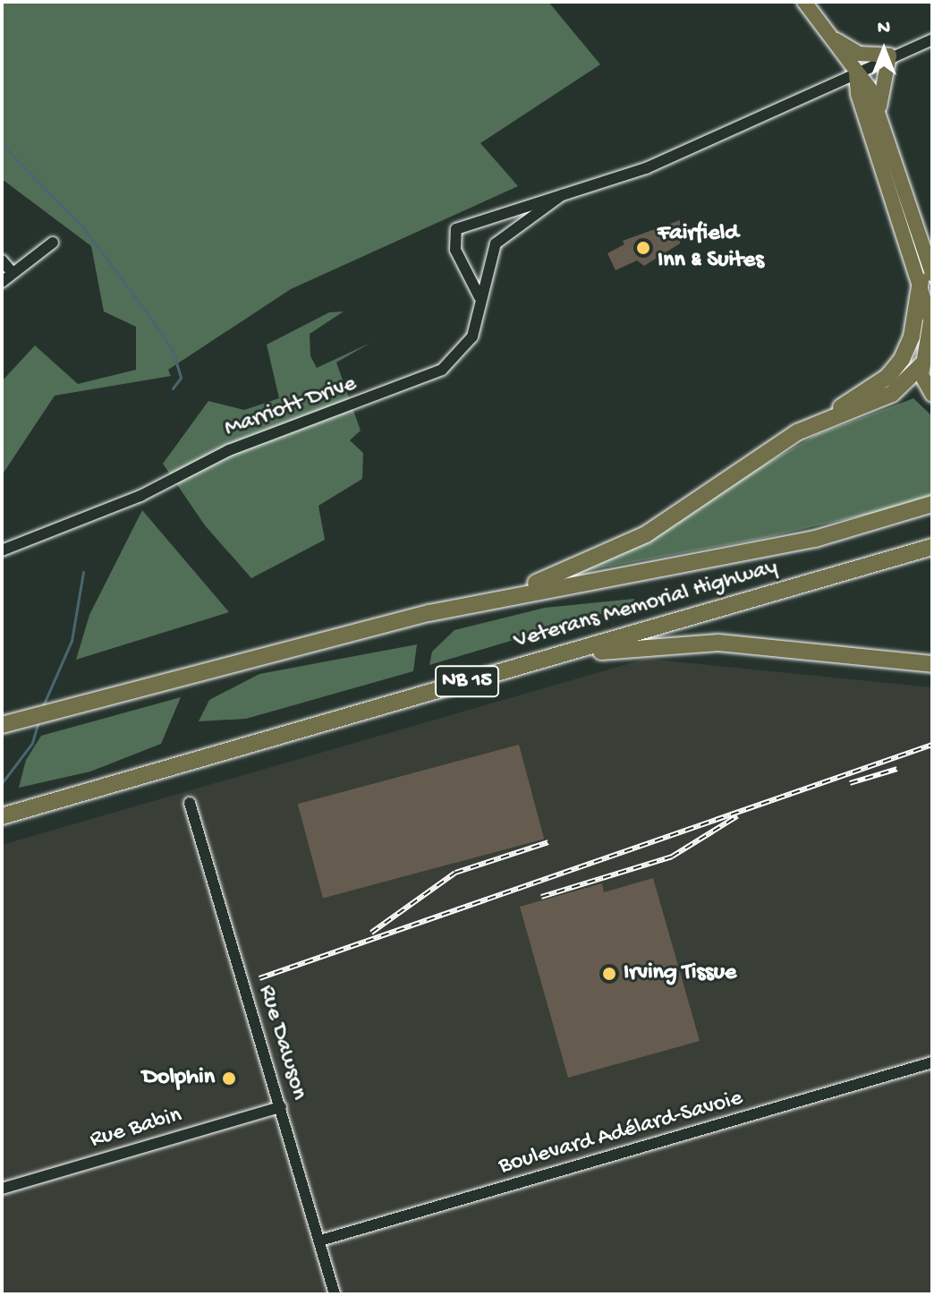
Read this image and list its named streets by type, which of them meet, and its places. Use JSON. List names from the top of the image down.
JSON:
{
  "streets": {
    "highway": ["Veterans Memorial Highway", "NB 15"],
    "street": [
      "Marriott Drive",
      "Rue Dawson",
      "Rue Babin",
      "Boulevard Adélard-Savoie"
    ]
  },
  "crossings": [
    ["Rue Dawson", "Rue Babin"],
    ["Rue Dawson", "Boulevard Adélard-Savoie"]
  ],
  "places": ["Fairfield Inn & Suites", "Irving Tissue", "Dolphin"],
  "north": "top"
}
